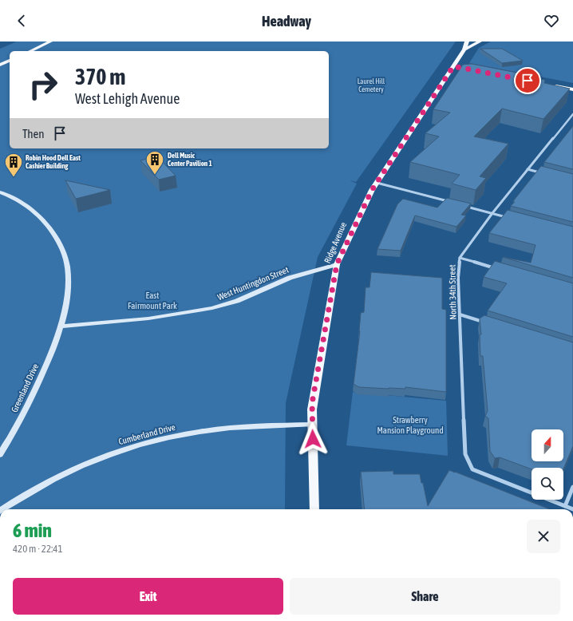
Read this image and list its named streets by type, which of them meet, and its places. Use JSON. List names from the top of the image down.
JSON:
{
  "streets": {
    "main road": ["Ridge Avenue"],
    "street": [
      "West Huntingdon Street",
      "North 34th Street",
      "Greenland Drive",
      "Cumberland Drive"
    ]
  },
  "crossings": [
    ["Ridge Avenue", "West Huntingdon Street"],
    ["Ridge Avenue", "Cumberland Drive"],
    ["West Huntingdon Street", "Greenland Drive"]
  ],
  "parks": ["Laurel Hill Cemetery", "East Fairmount Park", "Strawberry Mansion Playground"],
  "places": {
    "building": ["Dell Music Center Pavilion 1", "Robin Hood Dell East Cashier Building"]
  },
  "north": "top",
  "page": {
    "header": "Headway",
    "turn": ["370 m", "West Lehigh Avenue"],
    "then": "Then",
    "heading": ["6 min", "420 m · 22:41"],
    "buttons": ["Exit", "Share"]
  }
}
